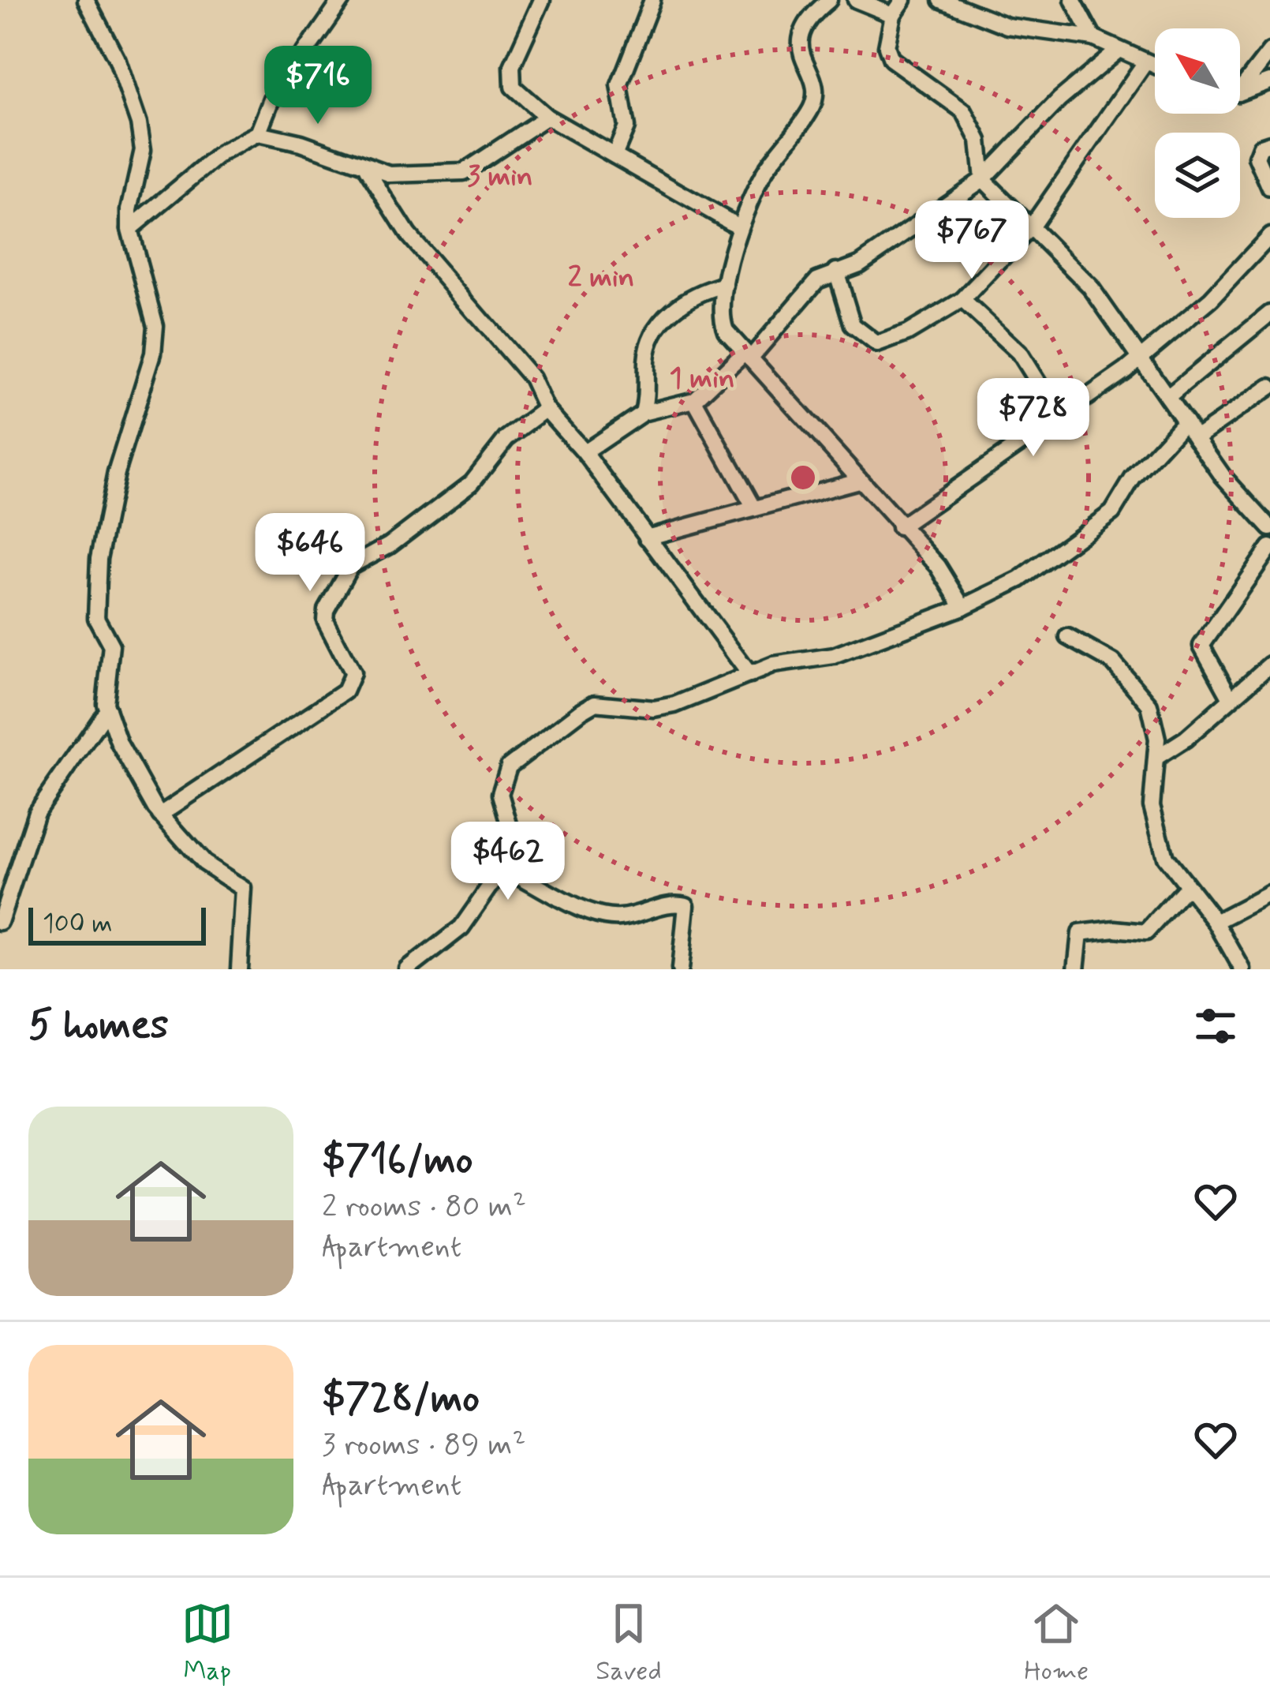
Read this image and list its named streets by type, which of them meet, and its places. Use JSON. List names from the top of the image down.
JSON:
{
  "scale_bar": "100 m",
  "north": "top left",
  "page": {
    "price": [
      "$716",
      "$767",
      "$728",
      "$646",
      "$462"
    ],
    "scale": "100 m",
    "heading": "5 homes",
    "list": [
      {
        "name": "$716/mo",
        "note": "2 rooms · 80 m² · Apartment"
      },
      {
        "name": "$728/mo",
        "note": "3 rooms · 89 m² · Apartment"
      }
    ],
    "tabs": ["Map", "Saved", "Home"]
  },
  "rings": ["3 min", "2 min", "1 min"]
}
